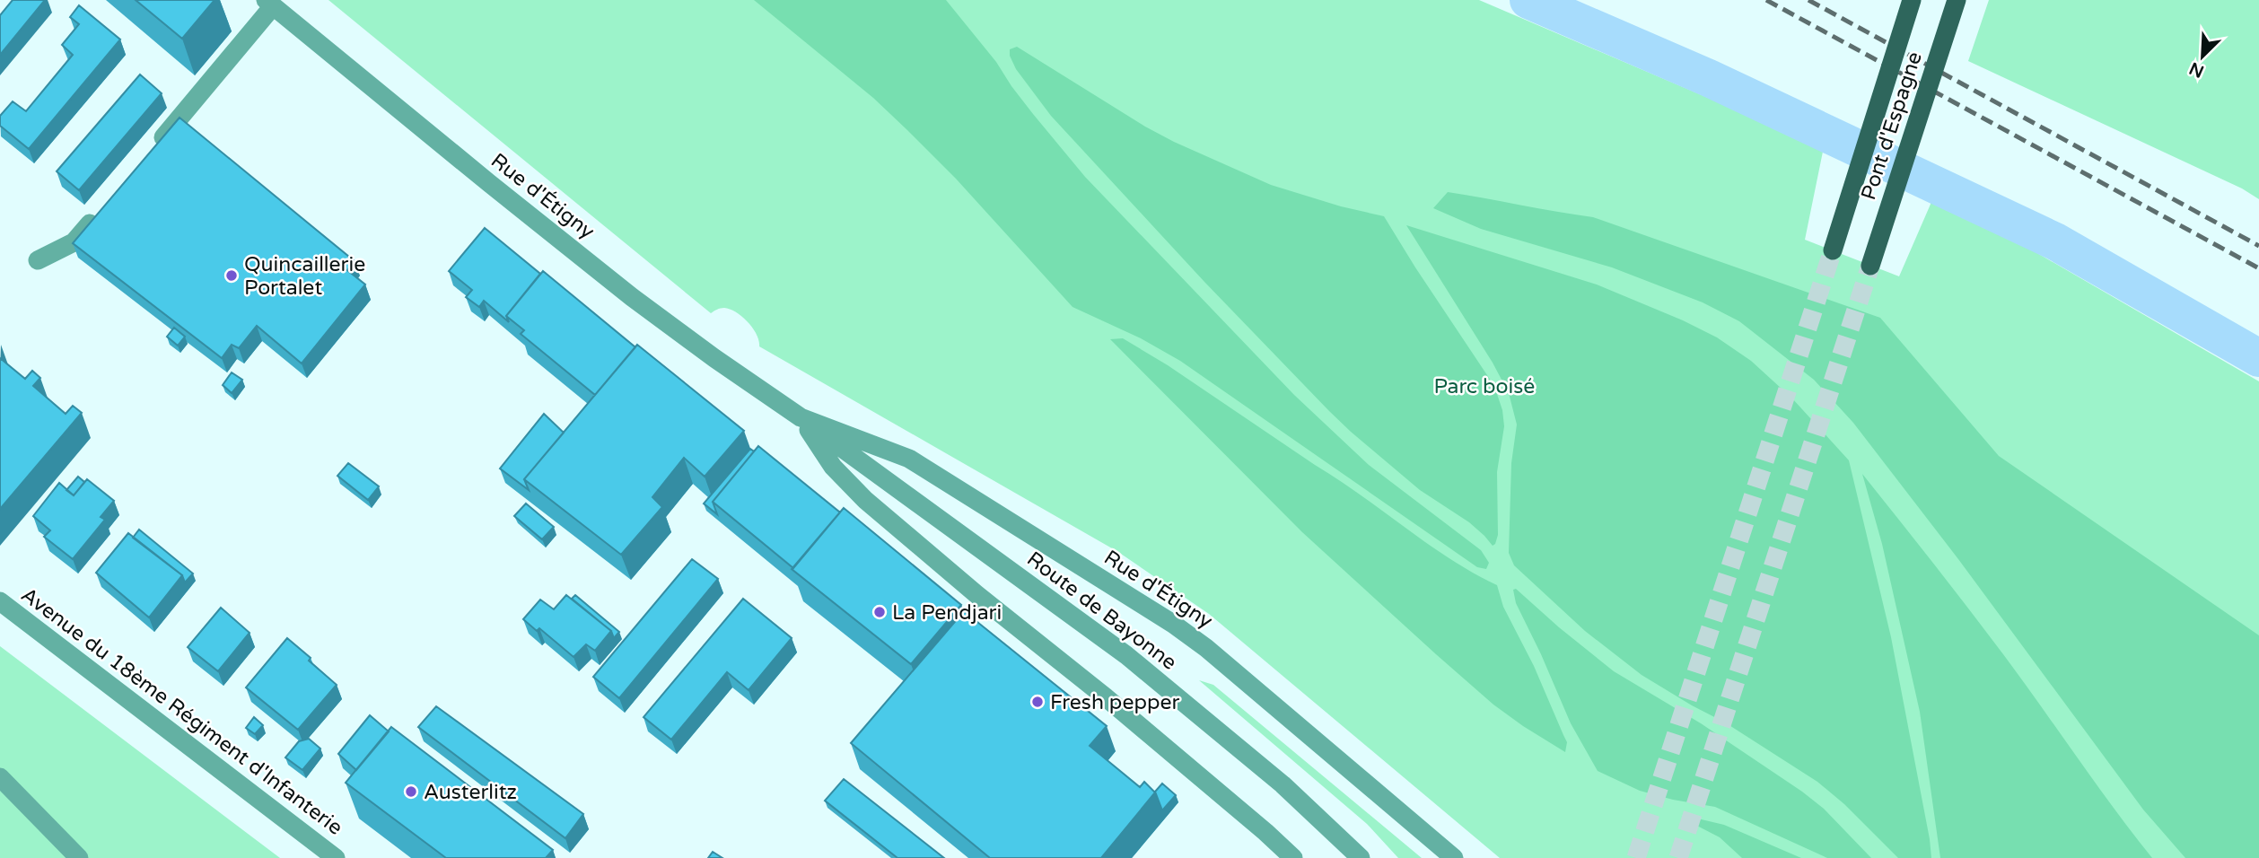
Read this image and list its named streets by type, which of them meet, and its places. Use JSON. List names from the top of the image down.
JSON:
{
  "streets": {
    "main road": ["Pont d'Espagne"],
    "street": ["Rue d'Étigny", "Route de Bayonne", "Avenue du 18ème Régiment d'Infanterie"]
  },
  "crossings": [
    ["Rue d'Étigny", "Route de Bayonne"]
  ],
  "parks": ["Parc boisé"],
  "places": [
    "Quincaillerie Portalet",
    "La Pendjari",
    "Fresh pepper",
    "Austerlitz"
  ],
  "north": "bottom left"
}
